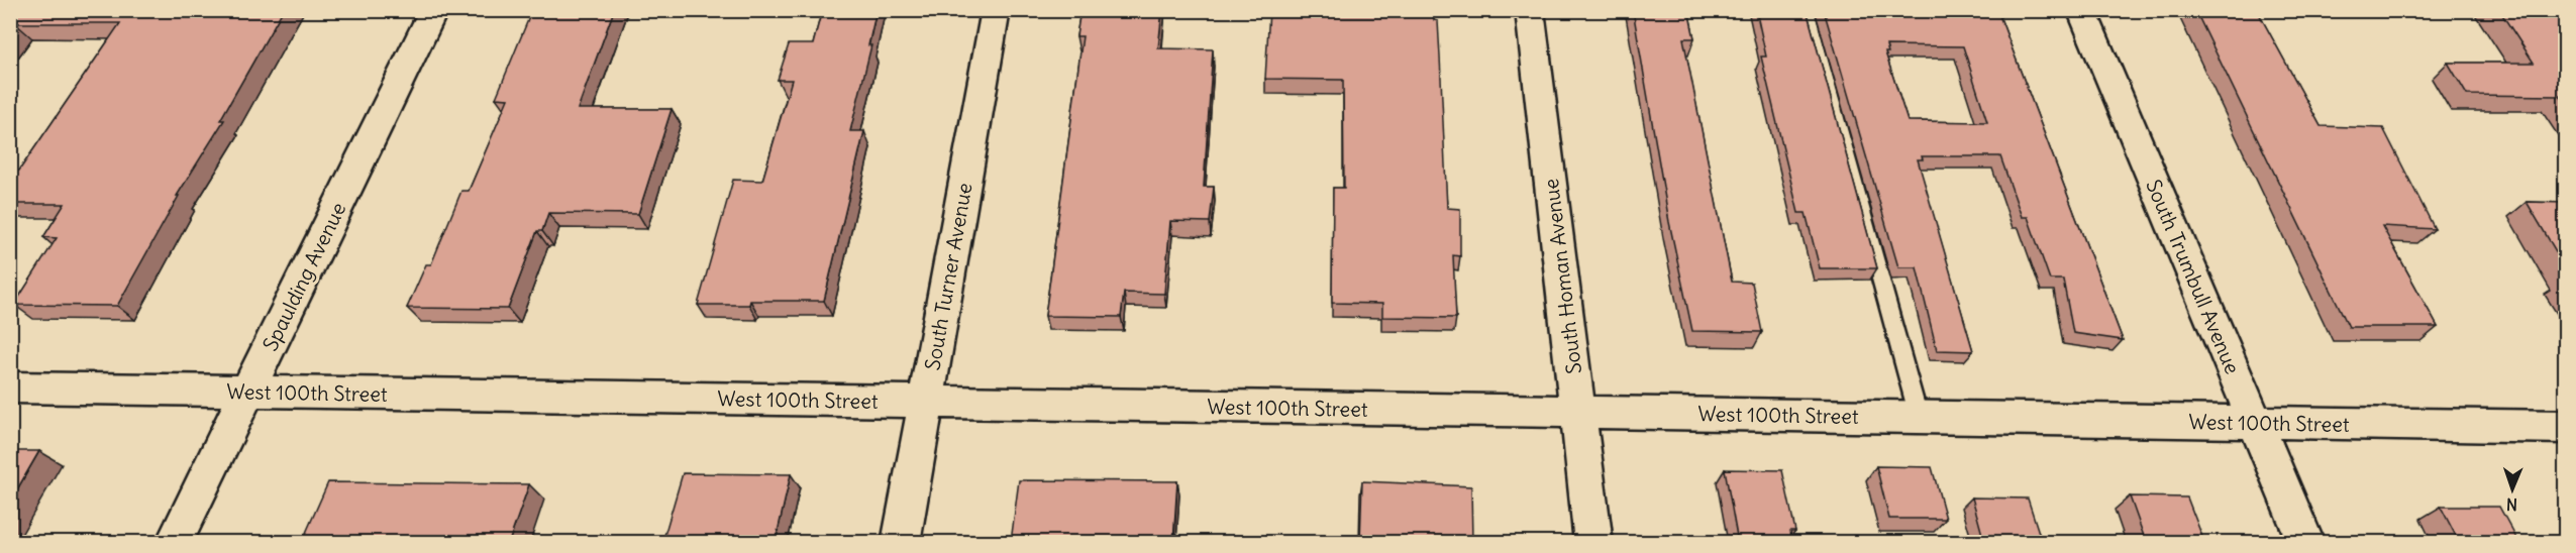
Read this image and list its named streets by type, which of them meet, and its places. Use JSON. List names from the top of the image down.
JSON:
{
  "streets": {
    "street": [
      "Spaulding Avenue",
      "South Turner Avenue",
      "South Homan Avenue",
      "South Trumbull Avenue",
      "West 100th Street"
    ]
  },
  "crossings": [
    ["Spaulding Avenue", "West 100th Street"],
    ["South Turner Avenue", "West 100th Street"],
    ["South Homan Avenue", "West 100th Street"],
    ["South Trumbull Avenue", "West 100th Street"]
  ],
  "north": "bottom"
}
